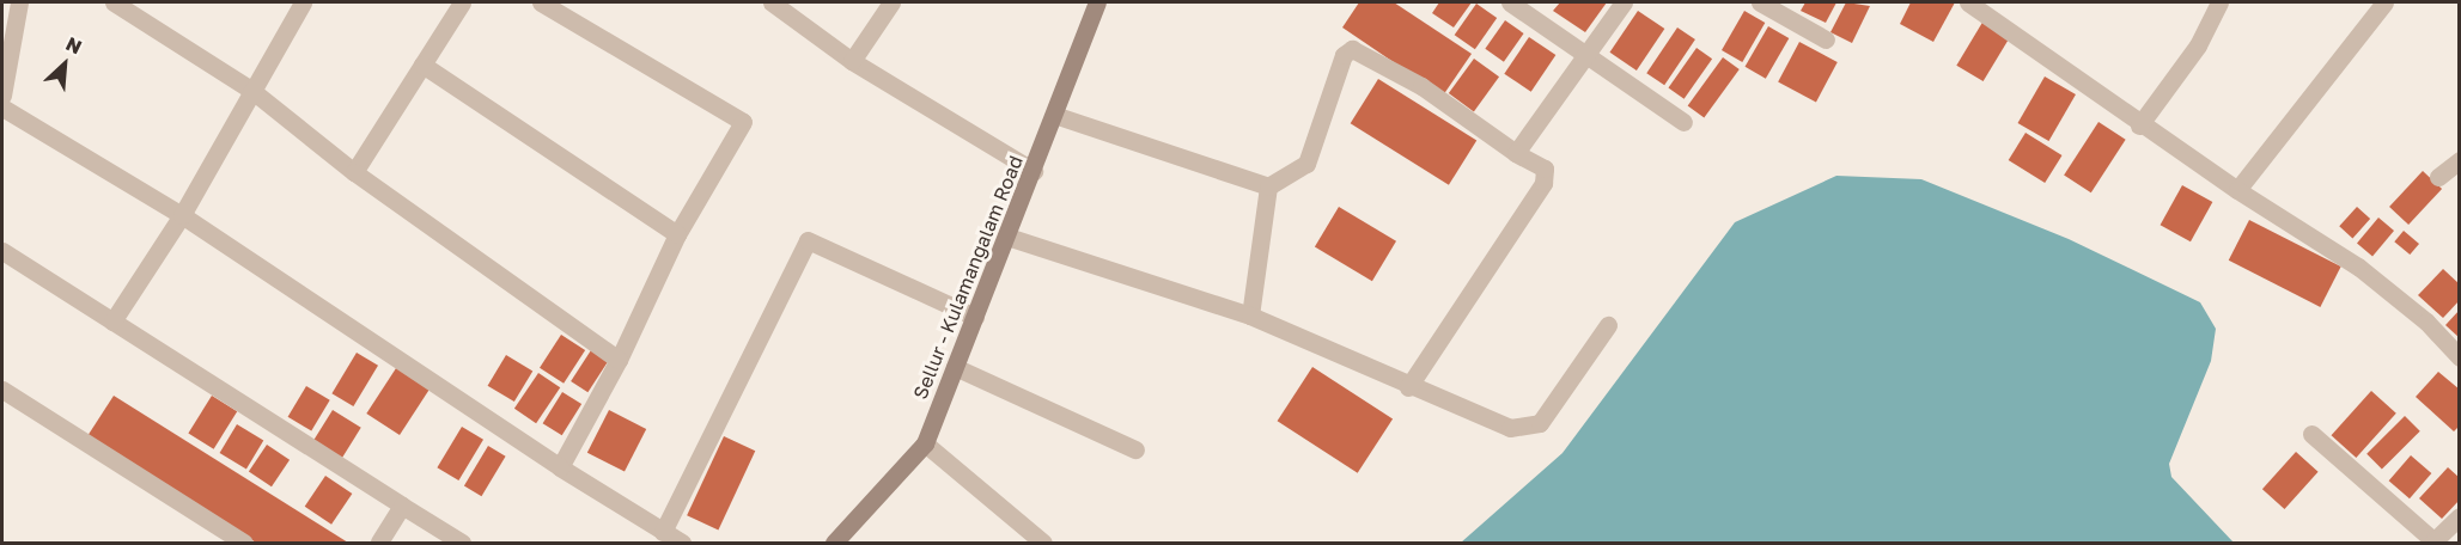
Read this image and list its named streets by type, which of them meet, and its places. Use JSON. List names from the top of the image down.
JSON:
{
  "streets": {
    "main road": ["Sellur - Kulamangalam Road"]
  },
  "north": "top right"
}
